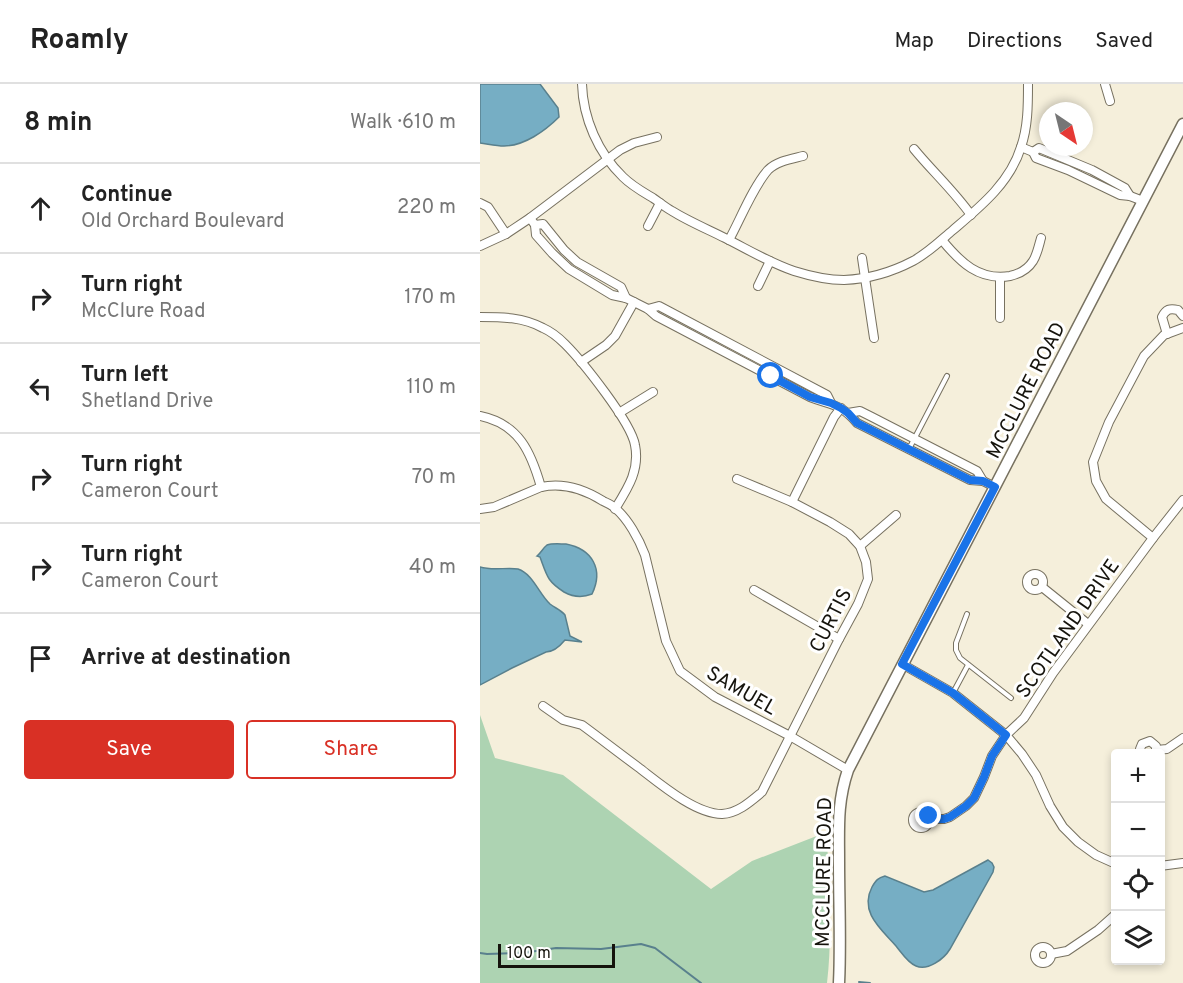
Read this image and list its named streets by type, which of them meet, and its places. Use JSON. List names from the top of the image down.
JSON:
{
  "streets": {
    "street": [
      "MCCLURE ROAD",
      "CURTIS",
      "SCOTLAND DRIVE",
      "SAMUEL"
    ]
  },
  "crossings": [
    ["MCCLURE ROAD", "SAMUEL"],
    ["CURTIS", "SAMUEL"]
  ],
  "scale_bar": "100 m",
  "north": "bottom right",
  "page": {
    "header": "Roamly",
    "nav": ["Map", "Directions", "Saved"],
    "heading": ["8 min", "Walk · 610 m"],
    "list": [
      ["Continue", "Old Orchard Boulevard", "220 m"],
      ["Turn right", "McClure Road", "170 m"],
      ["Turn left", "Shetland Drive", "110 m"],
      ["Turn right", "Cameron Court", "70 m"],
      ["Turn right", "Cameron Court", "40 m"],
      "Arrive at destination"
    ],
    "buttons": ["Save", "Share"],
    "map_buttons": ["+", "−"],
    "scale": "100 m"
  }
}
